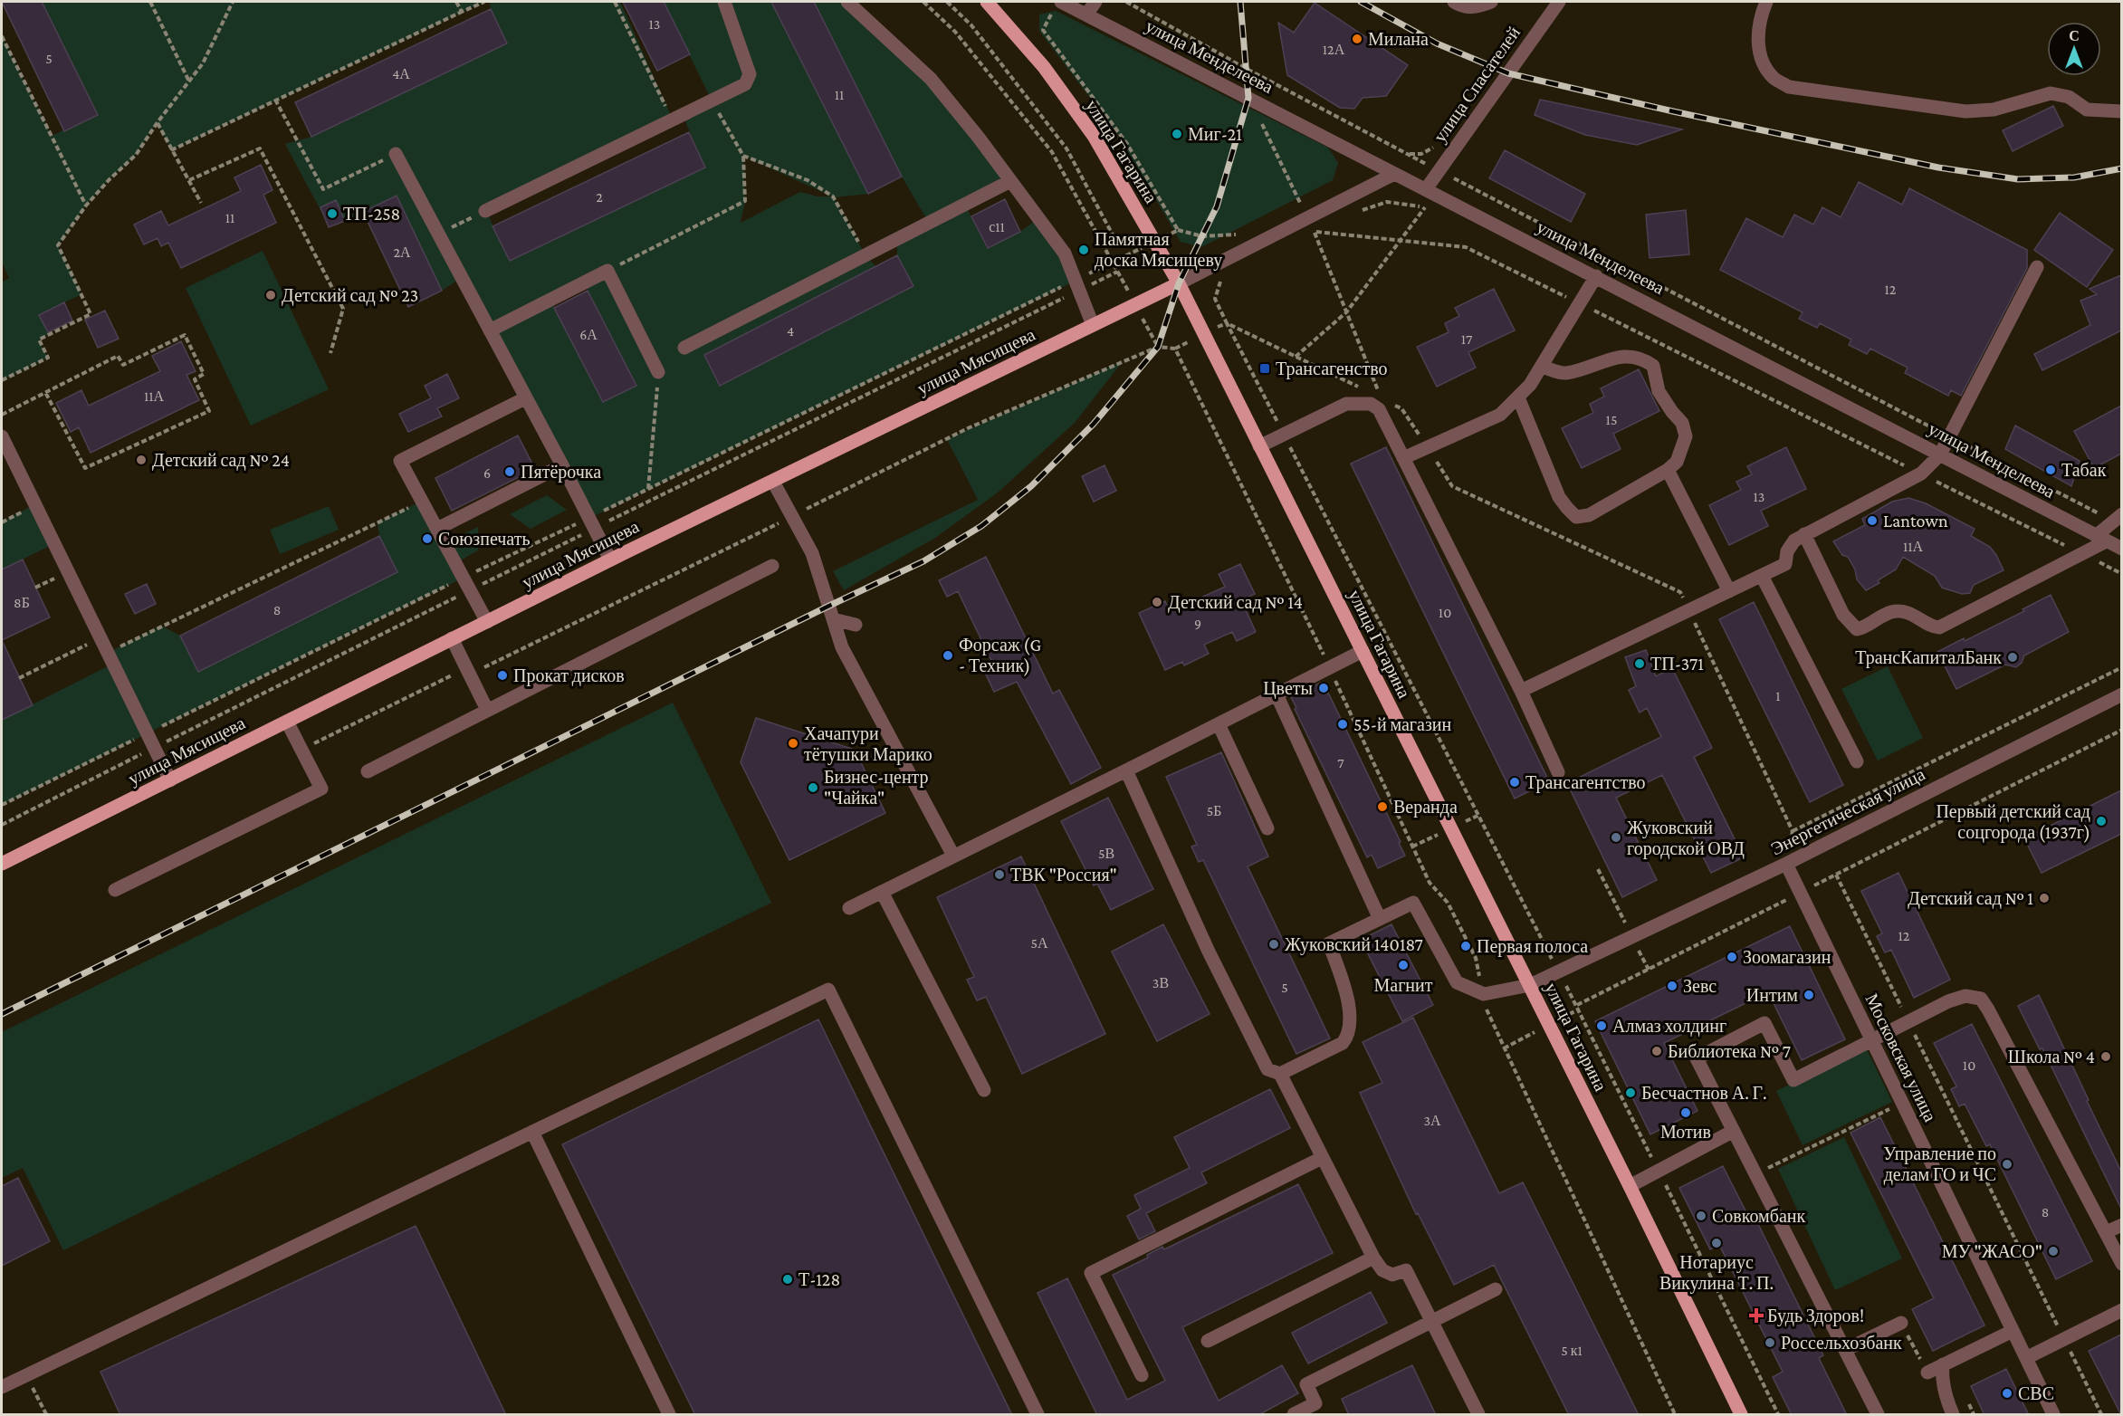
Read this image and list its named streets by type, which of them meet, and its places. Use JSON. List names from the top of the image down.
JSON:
{
  "streets": {
    "main road": ["улица Гагарина", "улица Мясищева"],
    "street": [
      "улица Менделеева",
      "улица Спасателей",
      "Энергетическая улица",
      "Московская улица"
    ]
  },
  "crossings": [
    ["улица Менделеева", "улица Спасателей"],
    ["улица Гагарина", "улица Мясищева"],
    ["улица Гагарина", "Энергетическая улица"],
    ["Энергетическая улица", "Московская улица"]
  ],
  "places": {
    "other": [
      "Милана",
      "Миг-21",
      "ТП-258",
      "Памятная доска Мясищеву",
      "Детский сад № 23",
      "Детский сад № 24",
      "Табак",
      "Пятёрочка",
      "Lantown",
      "Союзпечать",
      "Детский сад № 14",
      "Форсаж (G - Техник)",
      "ТрансКапиталБанк",
      "ТП-371",
      "Прокат дисков",
      "Цветы",
      "55-й магазин",
      "Хачапури тётушки Марико",
      "Трансагентство",
      "Бизнес-центр \"Чайка\"",
      "Веранда",
      "Первый детский сад соцгорода (1937г)",
      "Жуковский городской ОВД",
      "ТВК \"Россия\"",
      "Детский сад № 1",
      "Жуковский 140187",
      "Первая полоса",
      "Зоомагазин",
      "Магнит",
      "Зевс",
      "Интим",
      "Алмаз холдинг",
      "Библиотека № 7",
      "Школа № 4",
      "Бесчастнов А. Г.",
      "Мотив",
      "Управление по делам ГО и ЧС",
      "Совкомбанк",
      "Нотариус Викулина Т. П.",
      "МУ \"ЖАСО\"",
      "Т-128",
      "Россельхозбанк",
      "СВС"
    ],
    "transit": ["Трансагенство"],
    "health": ["Будь Здоров!"]
  },
  "house_numbers": [
    "13",
    "12А",
    "5",
    "4А",
    "11",
    "2",
    "11",
    "с11",
    "2А",
    "12",
    "4",
    "6А",
    "17",
    "11А",
    "15",
    "6",
    "13",
    "11А",
    "8Б",
    "8",
    "10",
    "9",
    "1",
    "7",
    "5Б",
    "5В",
    "12",
    "5А",
    "3В",
    "5",
    "10",
    "3А",
    "8",
    "5 к1"
  ],
  "north": "top"
}
